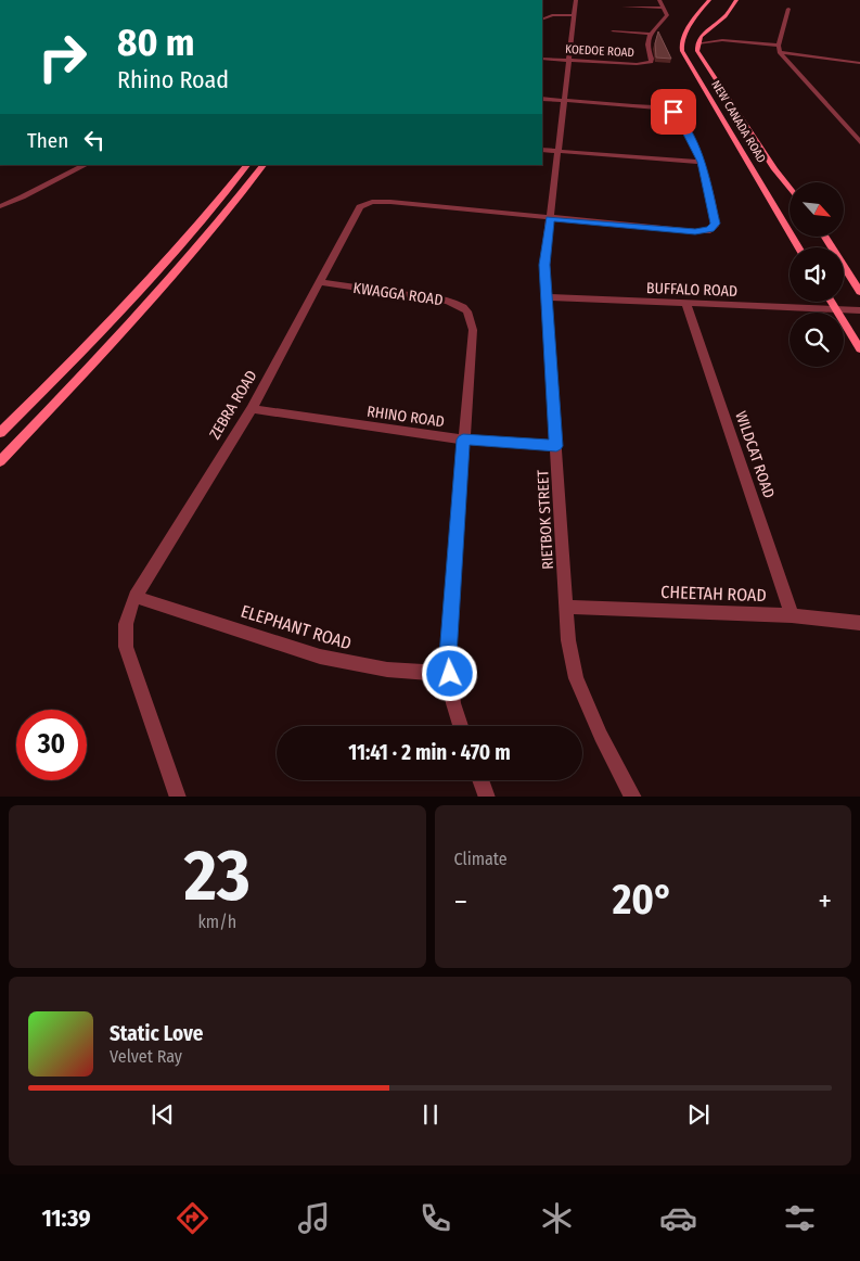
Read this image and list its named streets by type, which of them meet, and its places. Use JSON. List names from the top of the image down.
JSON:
{
  "streets": {
    "main road": ["NEW CANADA ROAD"],
    "street": [
      "KOEDOE ROAD",
      "BUFFALO ROAD",
      "KWAGGA ROAD",
      "ZEBRA ROAD",
      "RHINO ROAD",
      "WILDCAT ROAD",
      "RIETBOK STREET",
      "CHEETAH ROAD",
      "ELEPHANT ROAD"
    ]
  },
  "crossings": [
    ["KOEDOE ROAD", "RIETBOK STREET"],
    ["BUFFALO ROAD", "WILDCAT ROAD"],
    ["BUFFALO ROAD", "RIETBOK STREET"],
    ["KWAGGA ROAD", "ZEBRA ROAD"],
    ["KWAGGA ROAD", "RHINO ROAD"],
    ["KWAGGA ROAD", "ELEPHANT ROAD"],
    ["ZEBRA ROAD", "RHINO ROAD"],
    ["ZEBRA ROAD", "RIETBOK STREET"],
    ["ZEBRA ROAD", "ELEPHANT ROAD"],
    ["RHINO ROAD", "RIETBOK STREET"],
    ["WILDCAT ROAD", "CHEETAH ROAD"],
    ["RIETBOK STREET", "CHEETAH ROAD"]
  ],
  "north": "bottom right",
  "page": {
    "turn": ["80 m", "Rhino Road"],
    "then": "Then",
    "limit": "30",
    "trip": "11:41 · 2 min · 470 m",
    "tile": [
      ["23", "km/h"],
      "Climate"
    ],
    "heat": ["−", "20°", "+"],
    "song": ["Static Love", "Velvet Ray"],
    "tabs": "11:39"
  }
}
